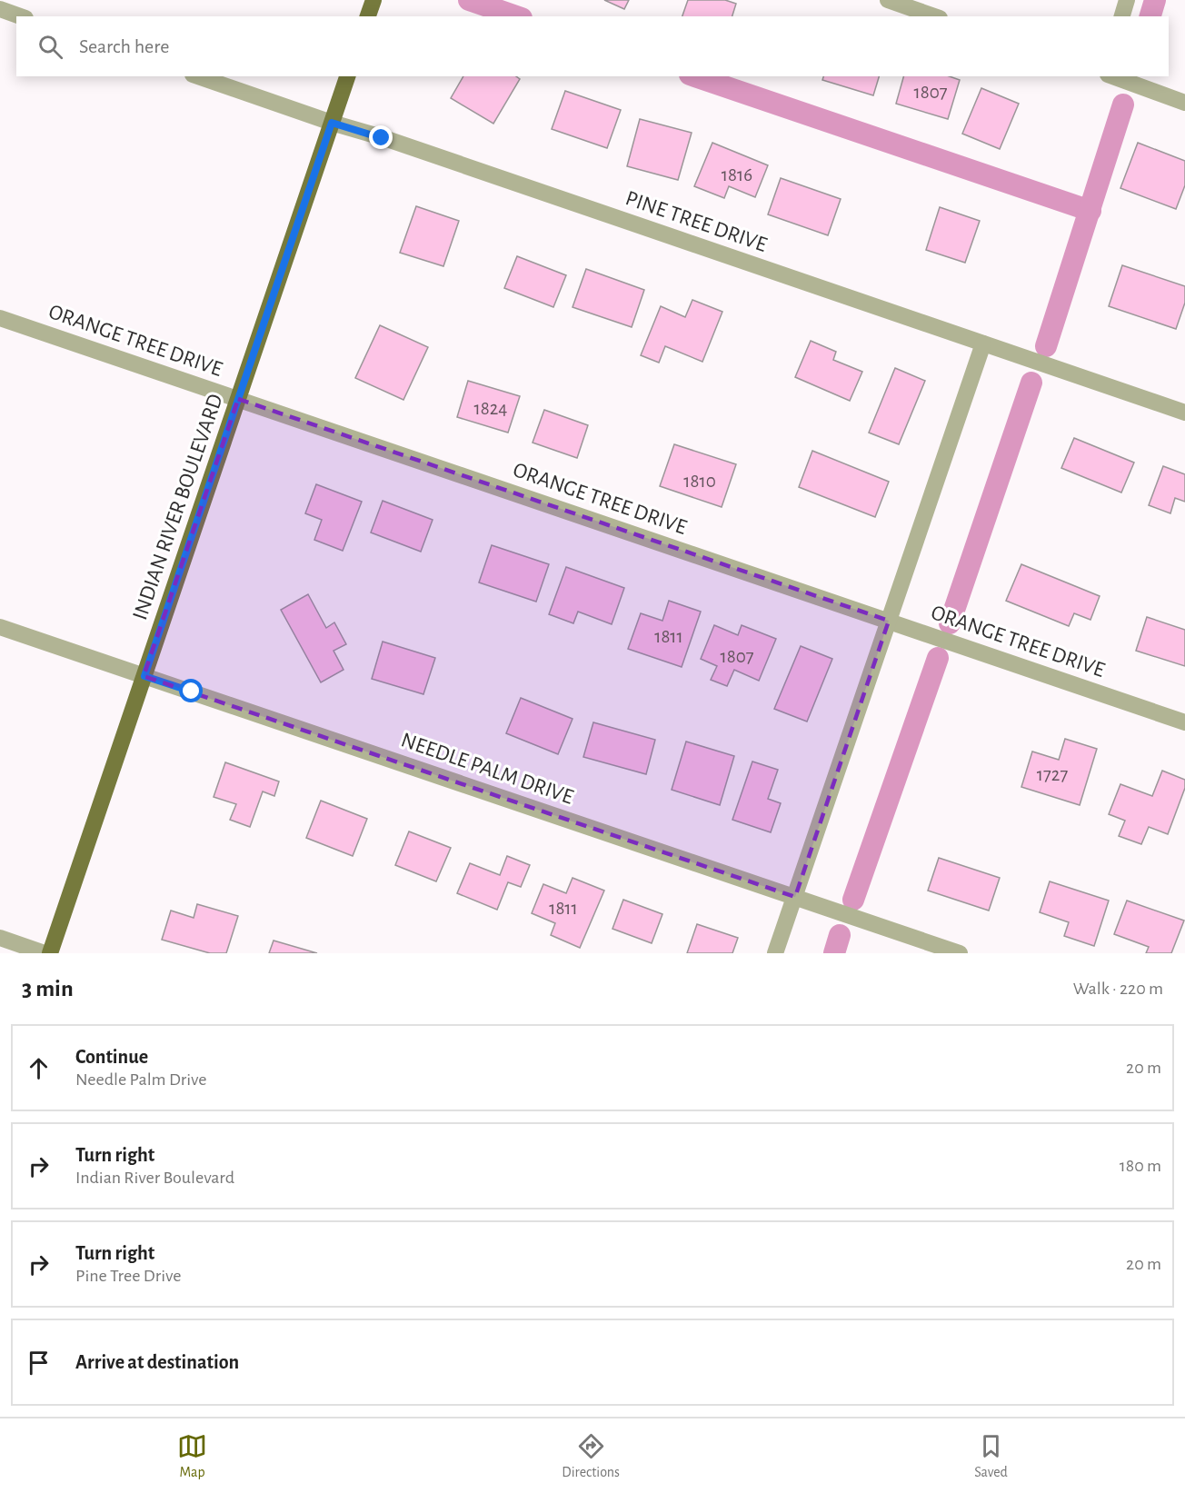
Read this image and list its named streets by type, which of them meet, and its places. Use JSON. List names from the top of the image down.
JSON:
{
  "streets": {
    "main road": ["INDIAN RIVER BOULEVARD"],
    "street": ["PINE TREE DRIVE", "ORANGE TREE DRIVE", "NEEDLE PALM DRIVE"]
  },
  "crossings": [
    ["PINE TREE DRIVE", "INDIAN RIVER BOULEVARD"],
    ["ORANGE TREE DRIVE", "INDIAN RIVER BOULEVARD"],
    ["INDIAN RIVER BOULEVARD", "NEEDLE PALM DRIVE"]
  ],
  "house_numbers": [
    "1807",
    "1816",
    "1824",
    "1810",
    "1811",
    "1807",
    "1727",
    "1811"
  ],
  "page": {
    "search": "Search here",
    "heading": ["3 min", "Walk · 220 m"],
    "list": [
      ["Continue", "Needle Palm Drive", "20 m"],
      ["Turn right", "Indian River Boulevard", "180 m"],
      ["Turn right", "Pine Tree Drive", "20 m"],
      "Arrive at destination"
    ],
    "nav": ["Map", "Directions", "Saved"]
  }
}
